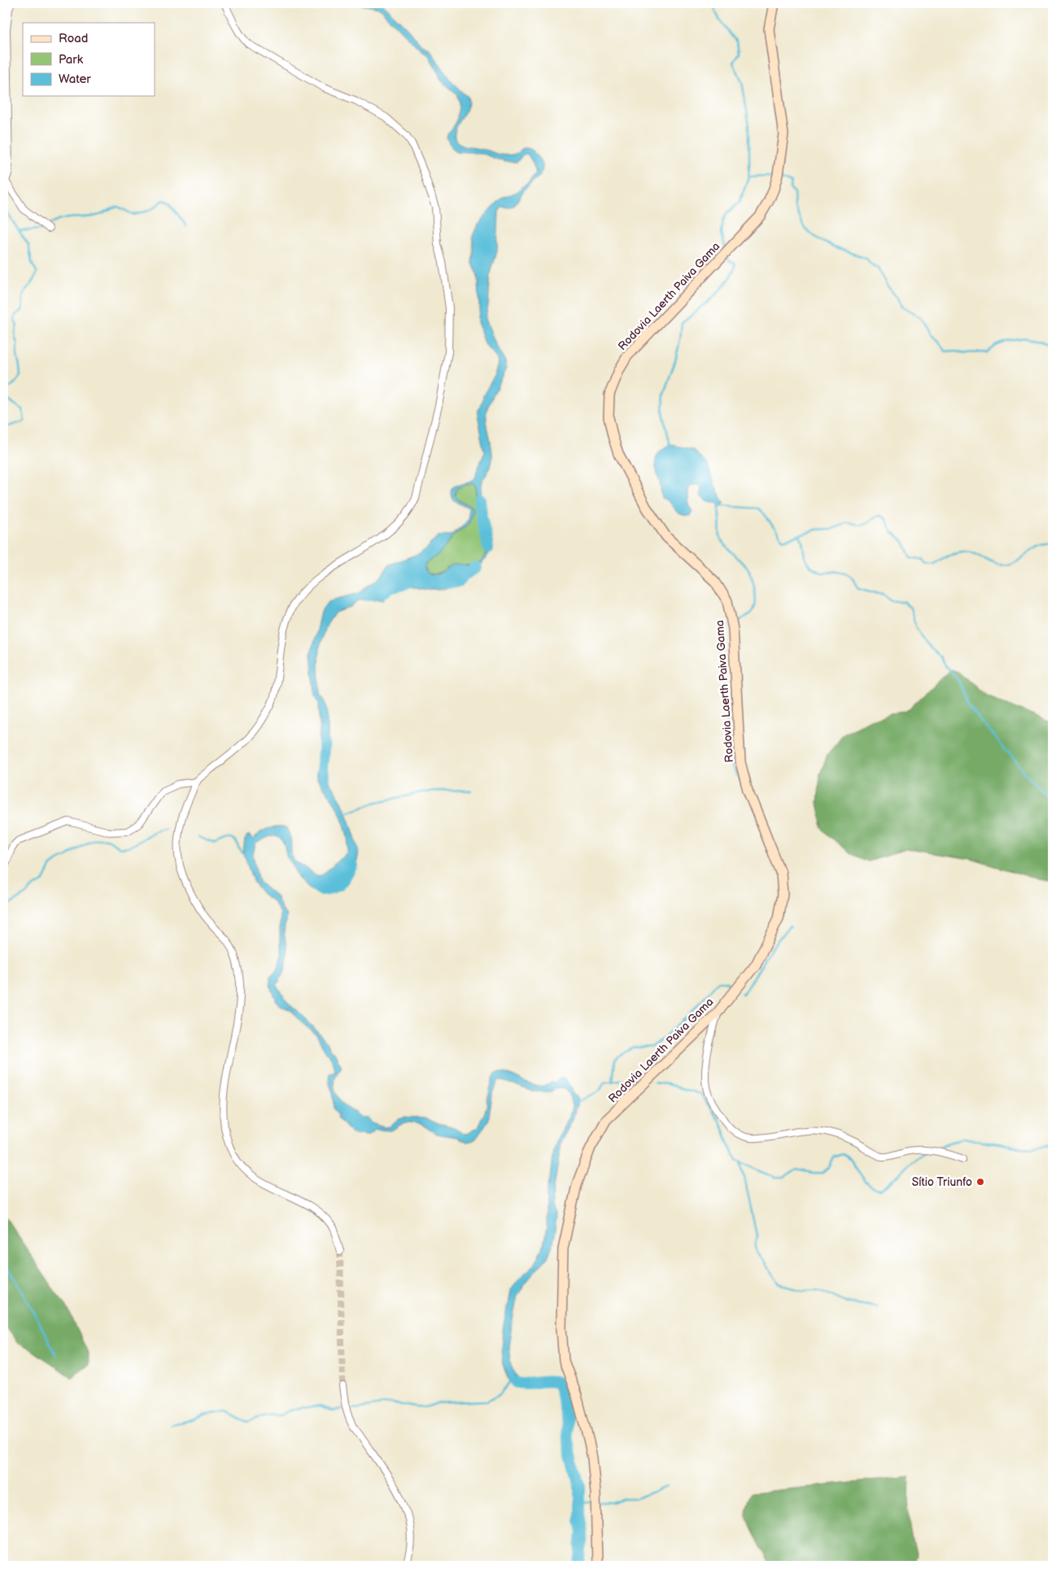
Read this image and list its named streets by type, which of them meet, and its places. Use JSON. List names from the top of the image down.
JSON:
{
  "streets": {
    "main road": ["Rodovia Laerth Paiva Gama"]
  },
  "places": ["Sítio Triunfo"],
  "legend": ["Road", "Park", "Water"]
}
